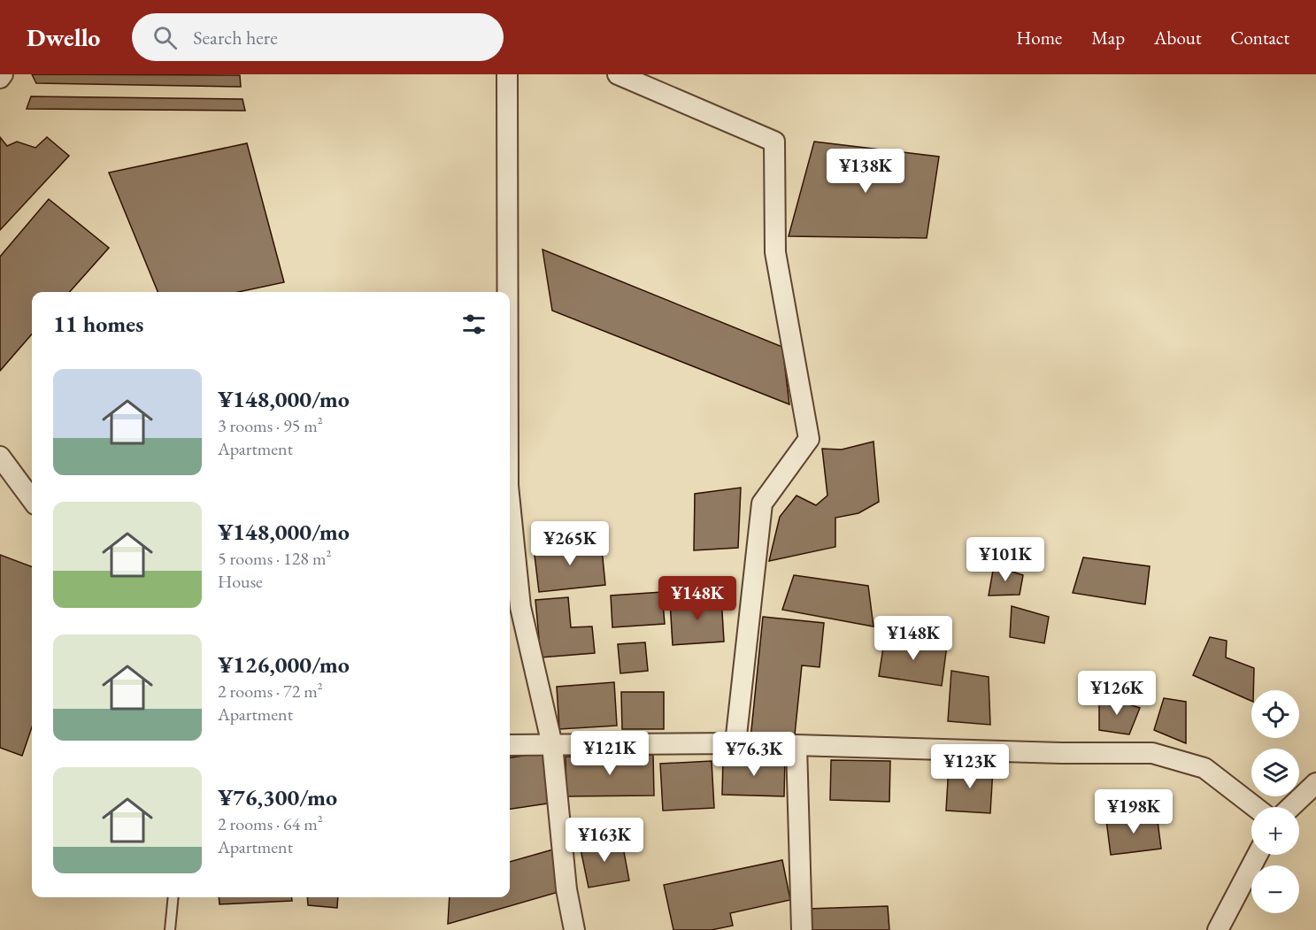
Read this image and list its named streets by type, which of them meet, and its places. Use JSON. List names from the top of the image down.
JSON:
{
  "page": {
    "header": "Dwello",
    "search": "Search here",
    "nav": [
      "Home",
      "Map",
      "About",
      "Contact"
    ],
    "price": [
      "¥138K",
      "¥265K",
      "¥101K",
      "¥148K",
      "¥148K",
      "¥126K",
      "¥121K",
      "¥76.3K",
      "¥123K",
      "¥198K",
      "¥163K"
    ],
    "heading": "11 homes",
    "list": [
      {
        "name": "¥148,000/mo",
        "note": "3 rooms · 95 m² · Apartment"
      },
      {
        "name": "¥148,000/mo",
        "note": "5 rooms · 128 m² · House"
      },
      {
        "name": "¥126,000/mo",
        "note": "2 rooms · 72 m² · Apartment"
      },
      {
        "name": "¥76,300/mo",
        "note": "2 rooms · 64 m² · Apartment"
      }
    ],
    "map_buttons": ["+", "−"]
  }
}
